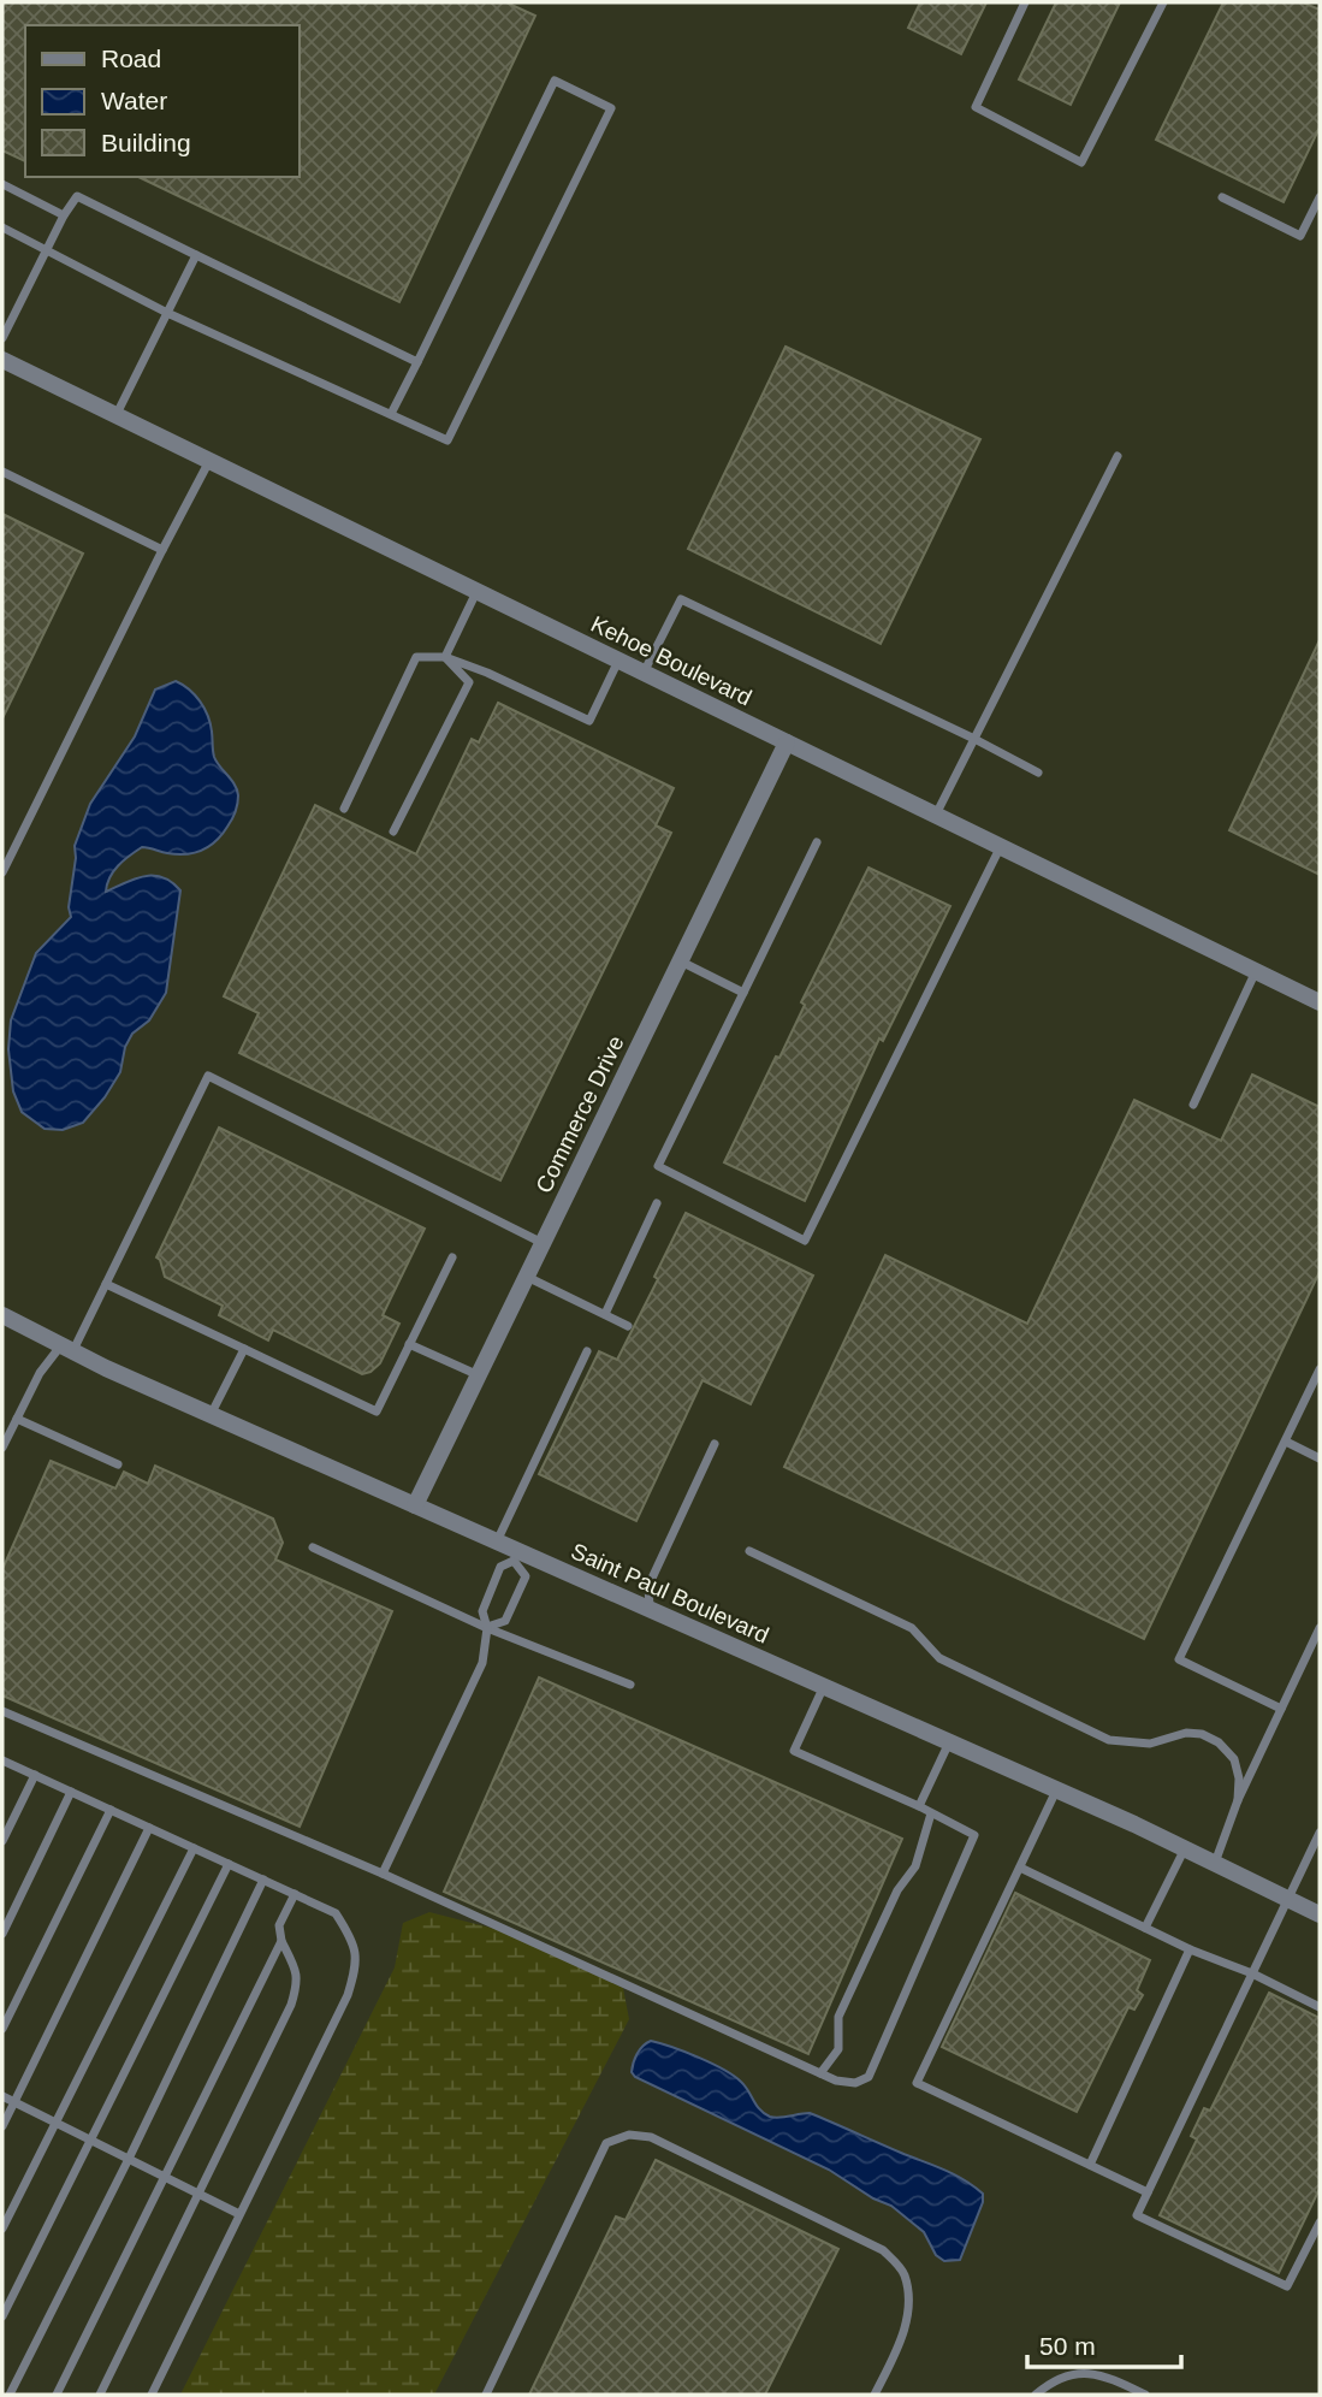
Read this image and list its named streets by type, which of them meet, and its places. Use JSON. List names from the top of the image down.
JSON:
{
  "streets": {
    "street": ["Kehoe Boulevard", "Commerce Drive", "Saint Paul Boulevard"]
  },
  "crossings": [
    ["Kehoe Boulevard", "Commerce Drive"],
    ["Commerce Drive", "Saint Paul Boulevard"]
  ],
  "legend": ["Road", "Water", "Building"],
  "scale_bar": "50 m"
}
